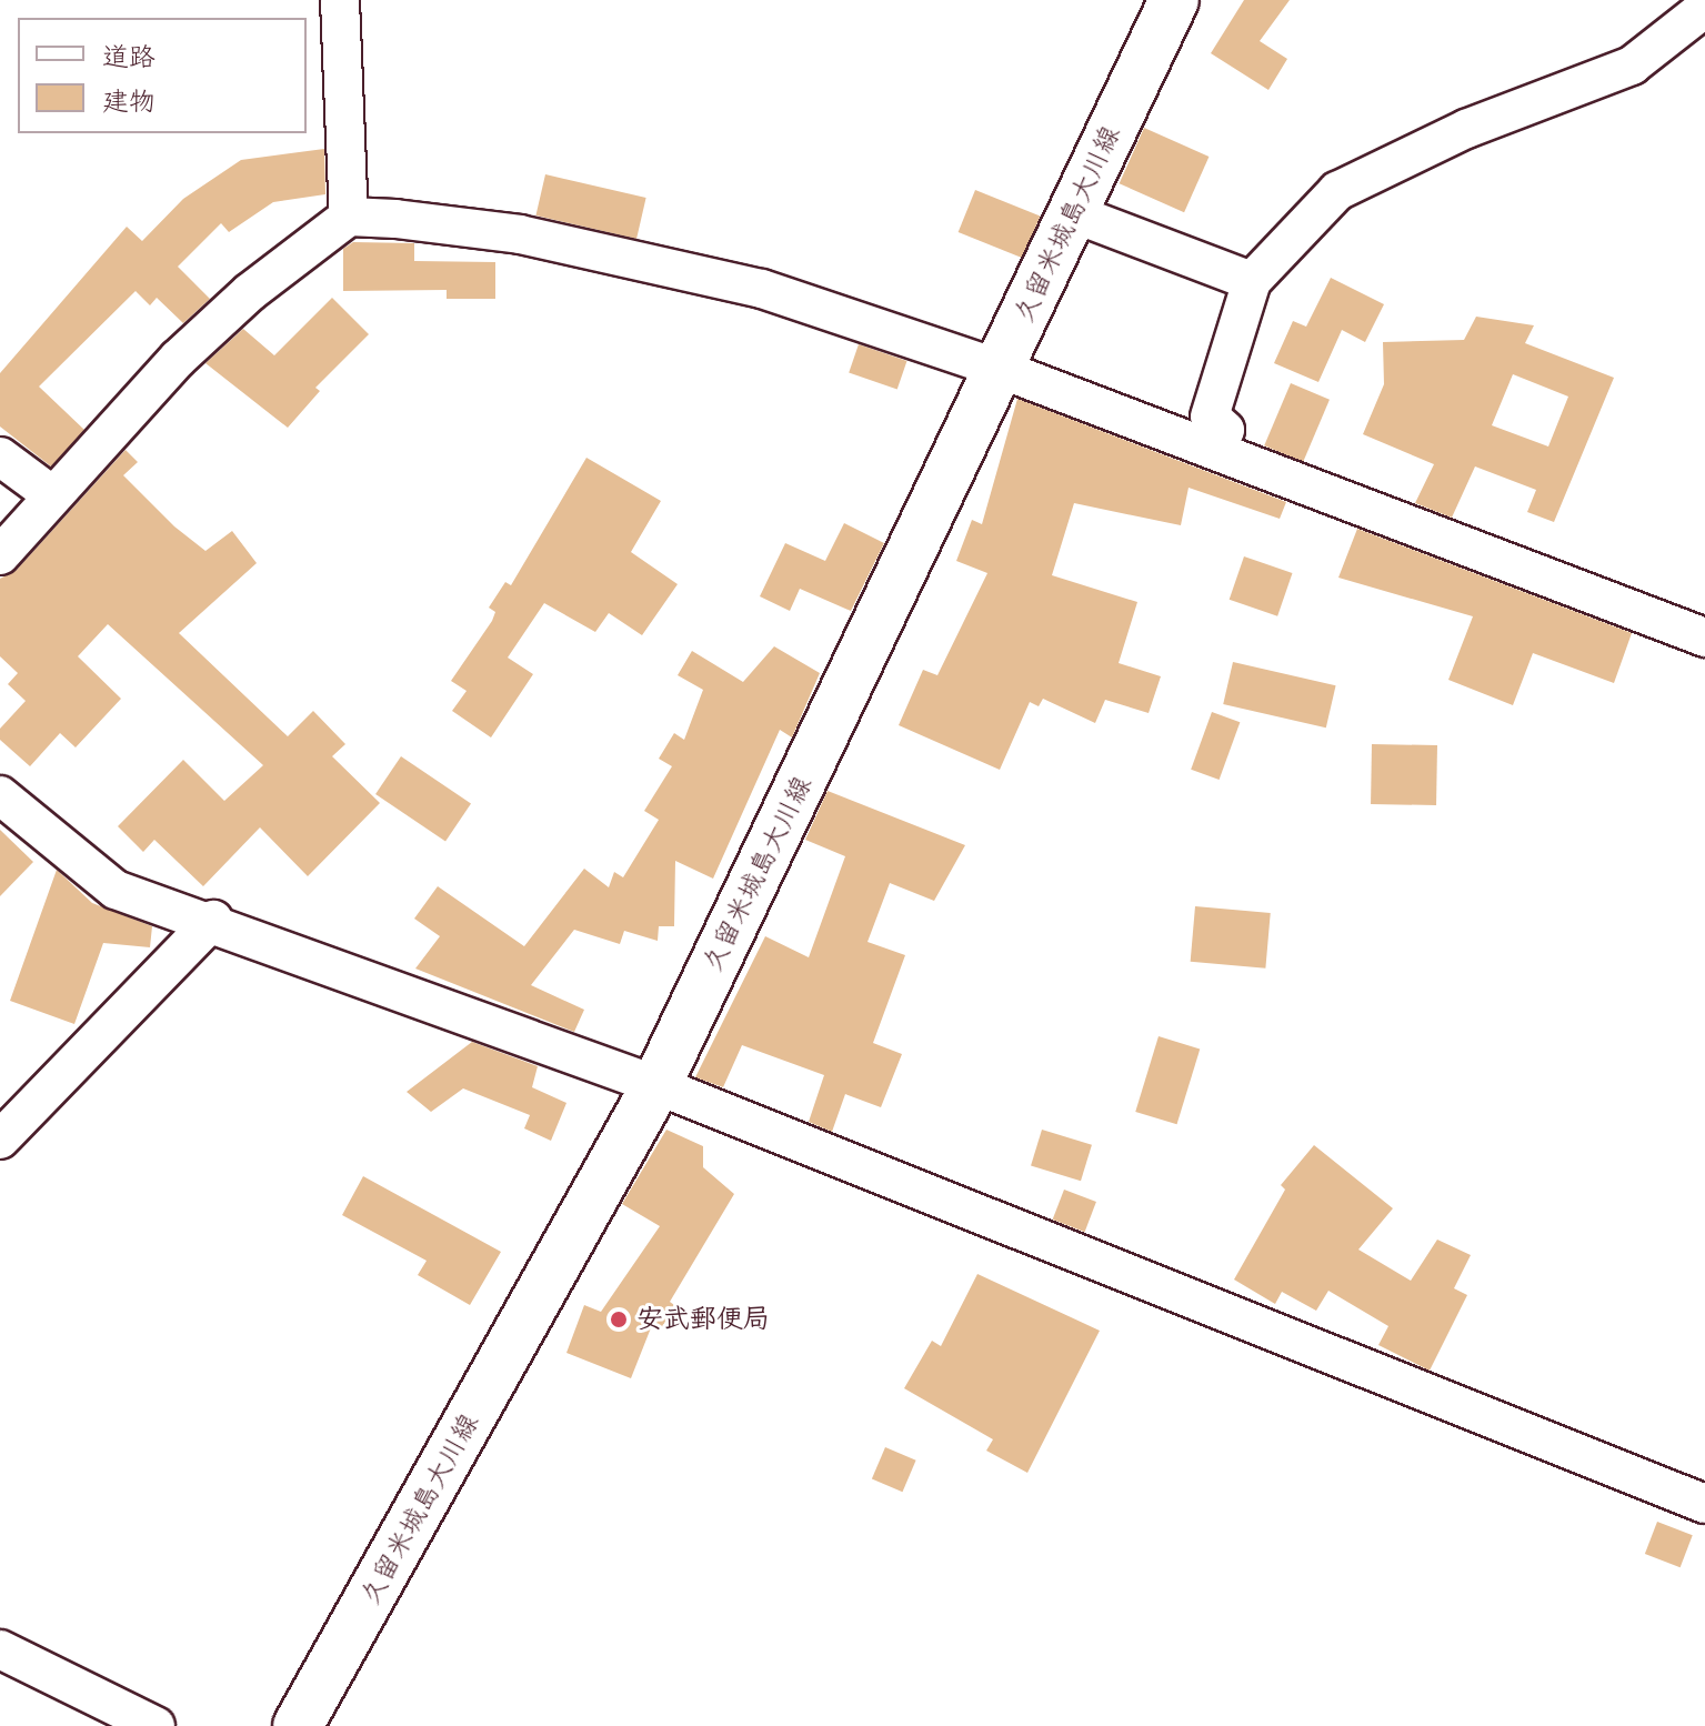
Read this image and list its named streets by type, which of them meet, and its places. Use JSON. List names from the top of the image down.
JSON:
{
  "streets": {
    "main road": ["久留米城島大川線"]
  },
  "places": ["安武郵便局"],
  "legend": ["道路", "建物"]
}
